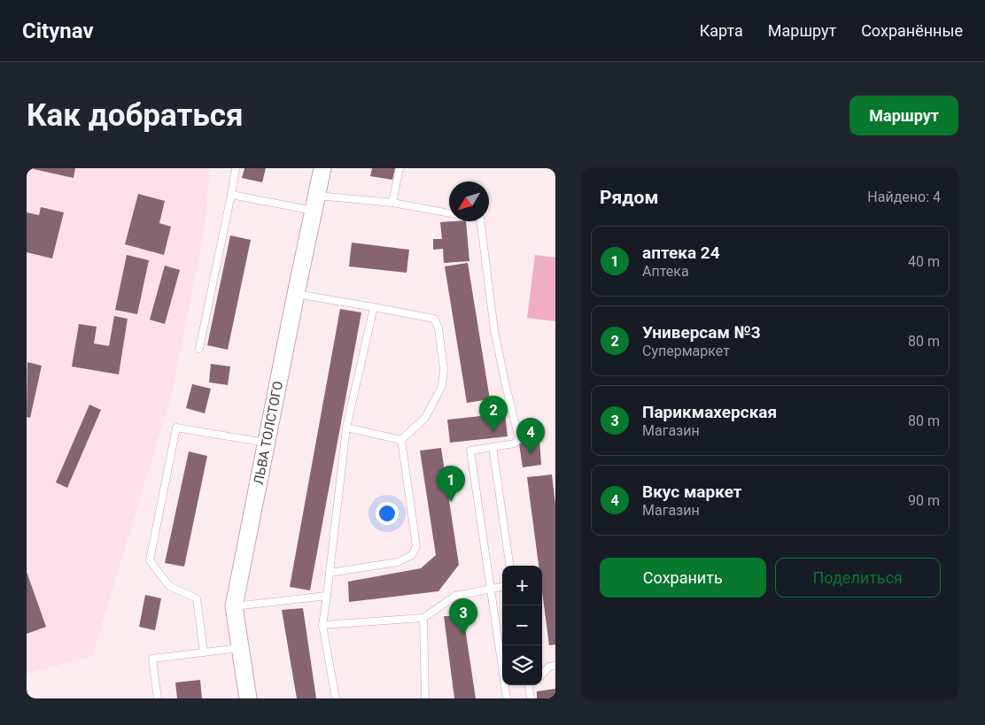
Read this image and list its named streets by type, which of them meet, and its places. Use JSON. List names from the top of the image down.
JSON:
{
  "streets": {
    "street": ["ЛЬВА ТОЛСТОГО"]
  },
  "north": "bottom left",
  "page": {
    "header": "Citynav",
    "nav": ["Карта", "Маршрут", "Сохранённые"],
    "buttons": [
      "Маршрут",
      ["Сохранить", "Поделиться"]
    ],
    "title": "Как добраться",
    "heading": ["Рядом", "Найдено: 4"],
    "list": [
      {
        "mark": "1",
        "name": "аптека 24",
        "note": "Аптека",
        "value": "40 m"
      },
      {
        "mark": "2",
        "name": "Универсам №3",
        "note": "Супермаркет",
        "value": "80 m"
      },
      {
        "mark": "3",
        "name": "Парикмахерская",
        "note": "Магазин",
        "value": "80 m"
      },
      {
        "mark": "4",
        "name": "Вкус маркет",
        "note": "Магазин",
        "value": "90 m"
      }
    ],
    "pins": [
      "2",
      "4",
      "1",
      "3"
    ],
    "map_buttons": ["+", "−"]
  }
}
